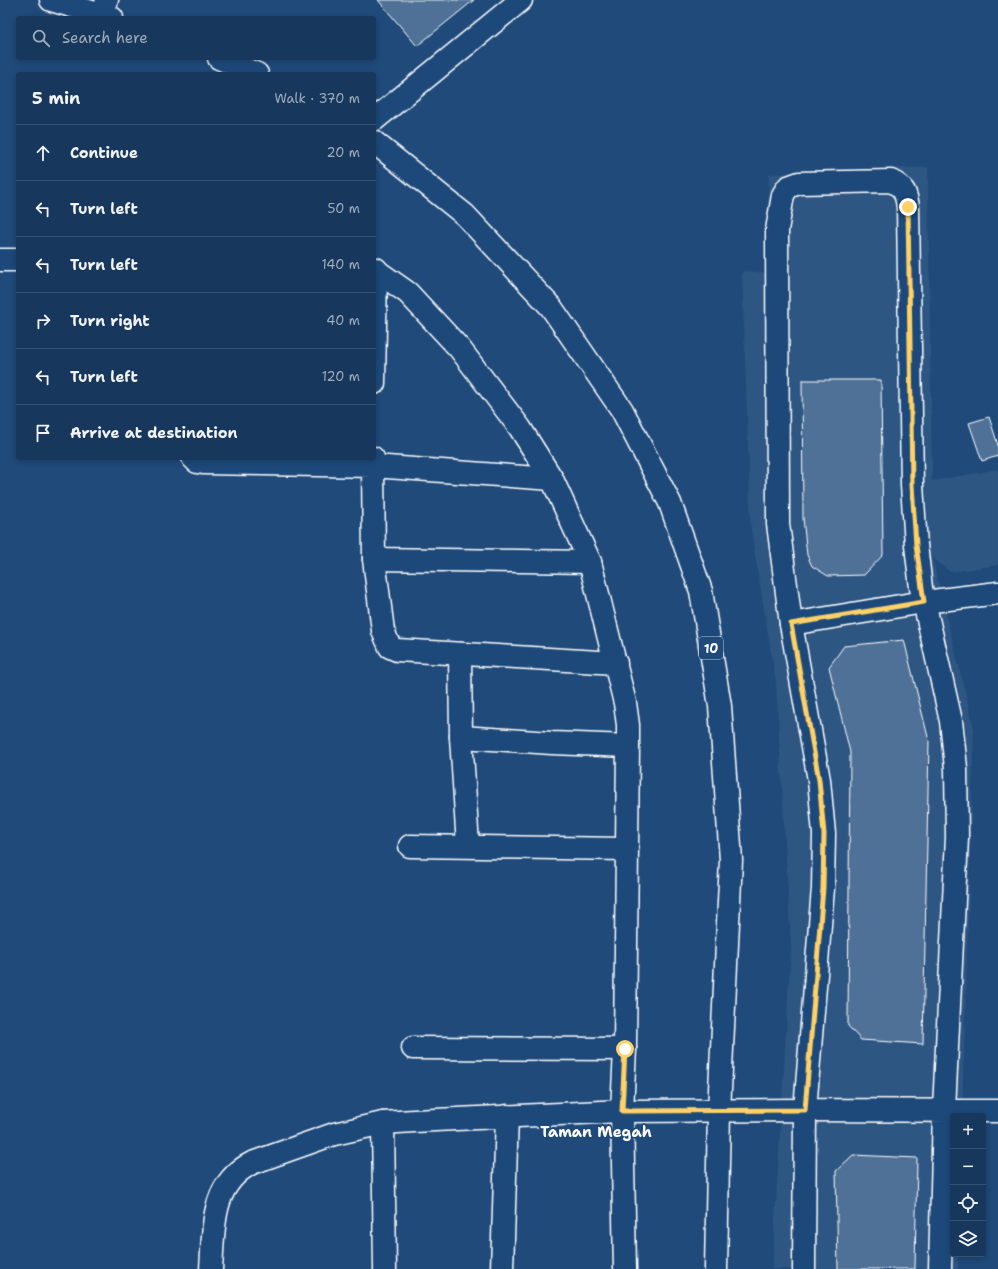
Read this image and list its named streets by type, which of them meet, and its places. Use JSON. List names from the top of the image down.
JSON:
{
  "streets": {
    "street": ["10"]
  },
  "districts": ["Taman Megah"],
  "page": {
    "search": "Search here",
    "heading": ["5 min", "Walk · 370 m"],
    "list": [
      ["Continue", "20 m"],
      ["Turn left", "50 m"],
      ["Turn left", "140 m"],
      ["Turn right", "40 m"],
      ["Turn left", "120 m"],
      "Arrive at destination"
    ],
    "map_buttons": ["+", "−"]
  }
}
